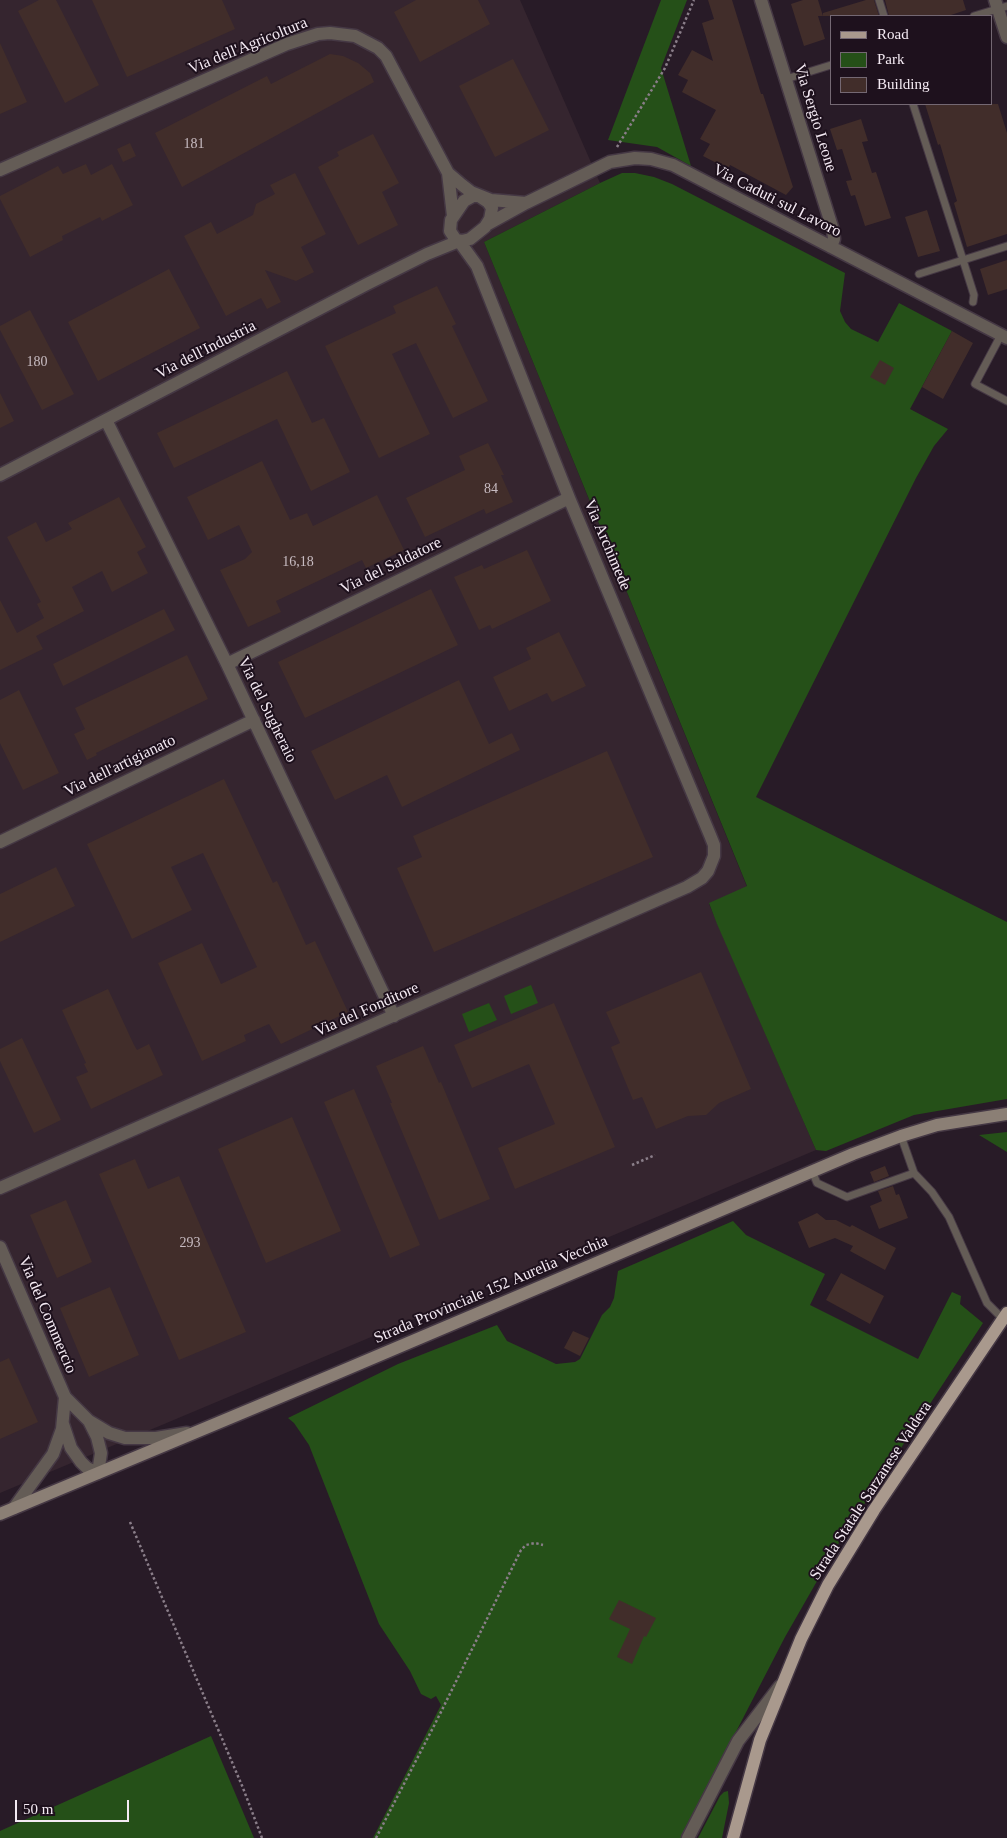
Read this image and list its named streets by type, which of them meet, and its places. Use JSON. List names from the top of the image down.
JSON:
{
  "streets": {
    "main road": ["Strada Provinciale 152 Aurelia Vecchia", "Strada Statale Sarzanese Valdera"],
    "street": [
      "Via dell'Agricoltura",
      "Via Sergio Leone",
      "Via Caduti sul Lavoro",
      "Via dell'Industria",
      "Via Archimede",
      "Via del Saldatore",
      "Via del Sugheraio",
      "Via dell'artigianato",
      "Via del Fonditore",
      "Via del Commercio"
    ]
  },
  "crossings": [
    ["Via dell'Agricoltura", "Via Caduti sul Lavoro"],
    ["Via dell'Agricoltura", "Via dell'Industria"],
    ["Via dell'Agricoltura", "Via Archimede"],
    ["Via Sergio Leone", "Via Caduti sul Lavoro"],
    ["Via Caduti sul Lavoro", "Via dell'Industria"],
    ["Via Caduti sul Lavoro", "Via Archimede"],
    ["Via dell'Industria", "Via Archimede"],
    ["Via dell'Industria", "Via del Sugheraio"],
    ["Via Archimede", "Via del Saldatore"],
    ["Via Archimede", "Via del Fonditore"],
    ["Via del Saldatore", "Via del Sugheraio"],
    ["Via del Sugheraio", "Via dell'artigianato"],
    ["Via del Sugheraio", "Via del Fonditore"],
    ["Strada Provinciale 152 Aurelia Vecchia", "Via del Commercio"]
  ],
  "house_numbers": [
    "181",
    "180",
    "84",
    "16,18",
    "293"
  ],
  "legend": ["Road", "Park", "Building"],
  "scale_bar": "50 m"
}
